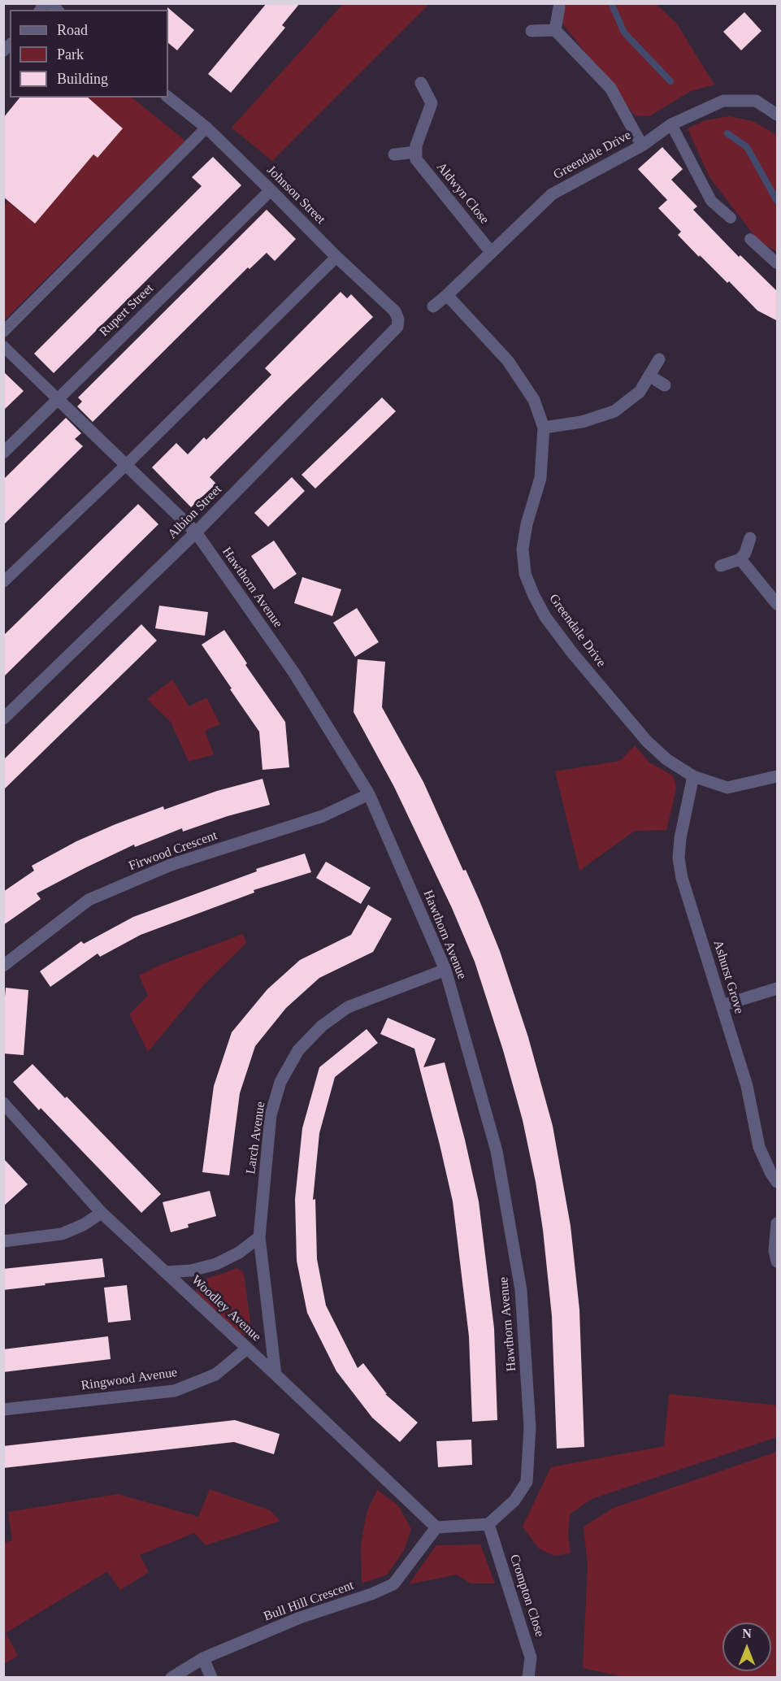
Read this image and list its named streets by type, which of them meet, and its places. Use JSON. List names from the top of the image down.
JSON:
{
  "streets": {
    "street": [
      "Greendale Drive",
      "Aldwyn Close",
      "Johnson Street",
      "Rupert Street",
      "Albion Street",
      "Hawthorn Avenue",
      "Firwood Crescent",
      "Ashurst Grove",
      "Larch Avenue",
      "Woodley Avenue",
      "Ringwood Avenue",
      "Crompton Close",
      "Bull Hill Crescent"
    ]
  },
  "crossings": [
    ["Greendale Drive", "Aldwyn Close"],
    ["Greendale Drive", "Ashurst Grove"],
    ["Johnson Street", "Rupert Street"],
    ["Johnson Street", "Albion Street"],
    ["Rupert Street", "Hawthorn Avenue"],
    ["Albion Street", "Hawthorn Avenue"],
    ["Hawthorn Avenue", "Firwood Crescent"],
    ["Hawthorn Avenue", "Larch Avenue"],
    ["Hawthorn Avenue", "Crompton Close"],
    ["Larch Avenue", "Woodley Avenue"],
    ["Woodley Avenue", "Ringwood Avenue"],
    ["Woodley Avenue", "Bull Hill Crescent"]
  ],
  "legend": ["Road", "Park", "Building"],
  "north": "top"
}
